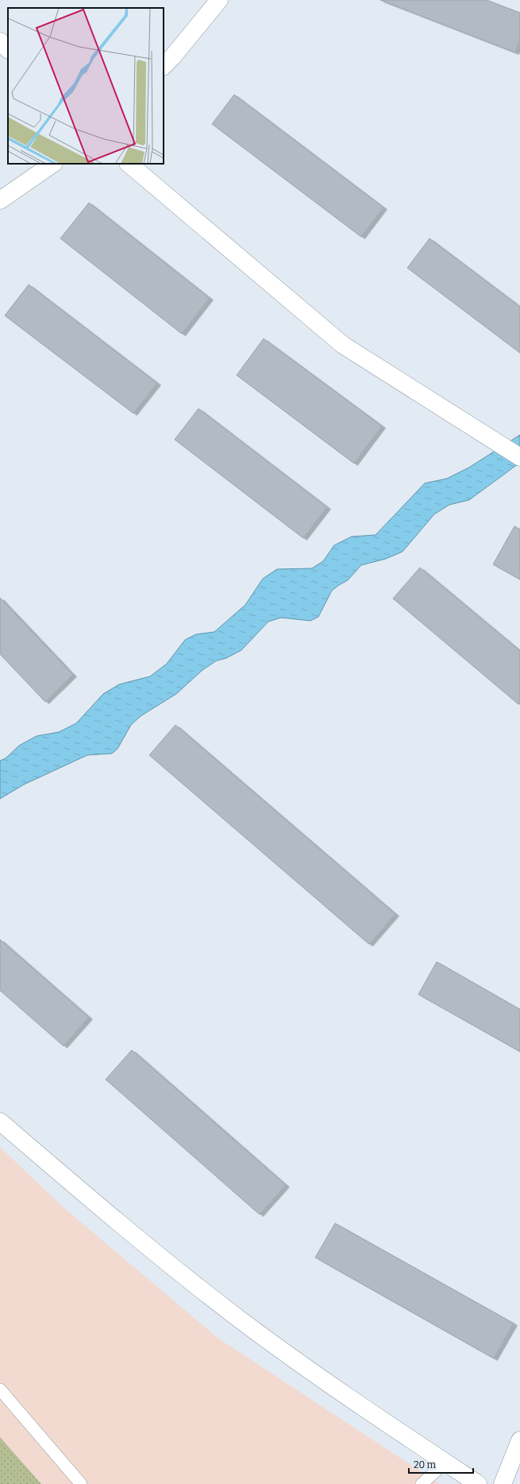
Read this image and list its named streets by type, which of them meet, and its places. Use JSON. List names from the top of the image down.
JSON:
{
  "scale_bar": "20 m"
}
